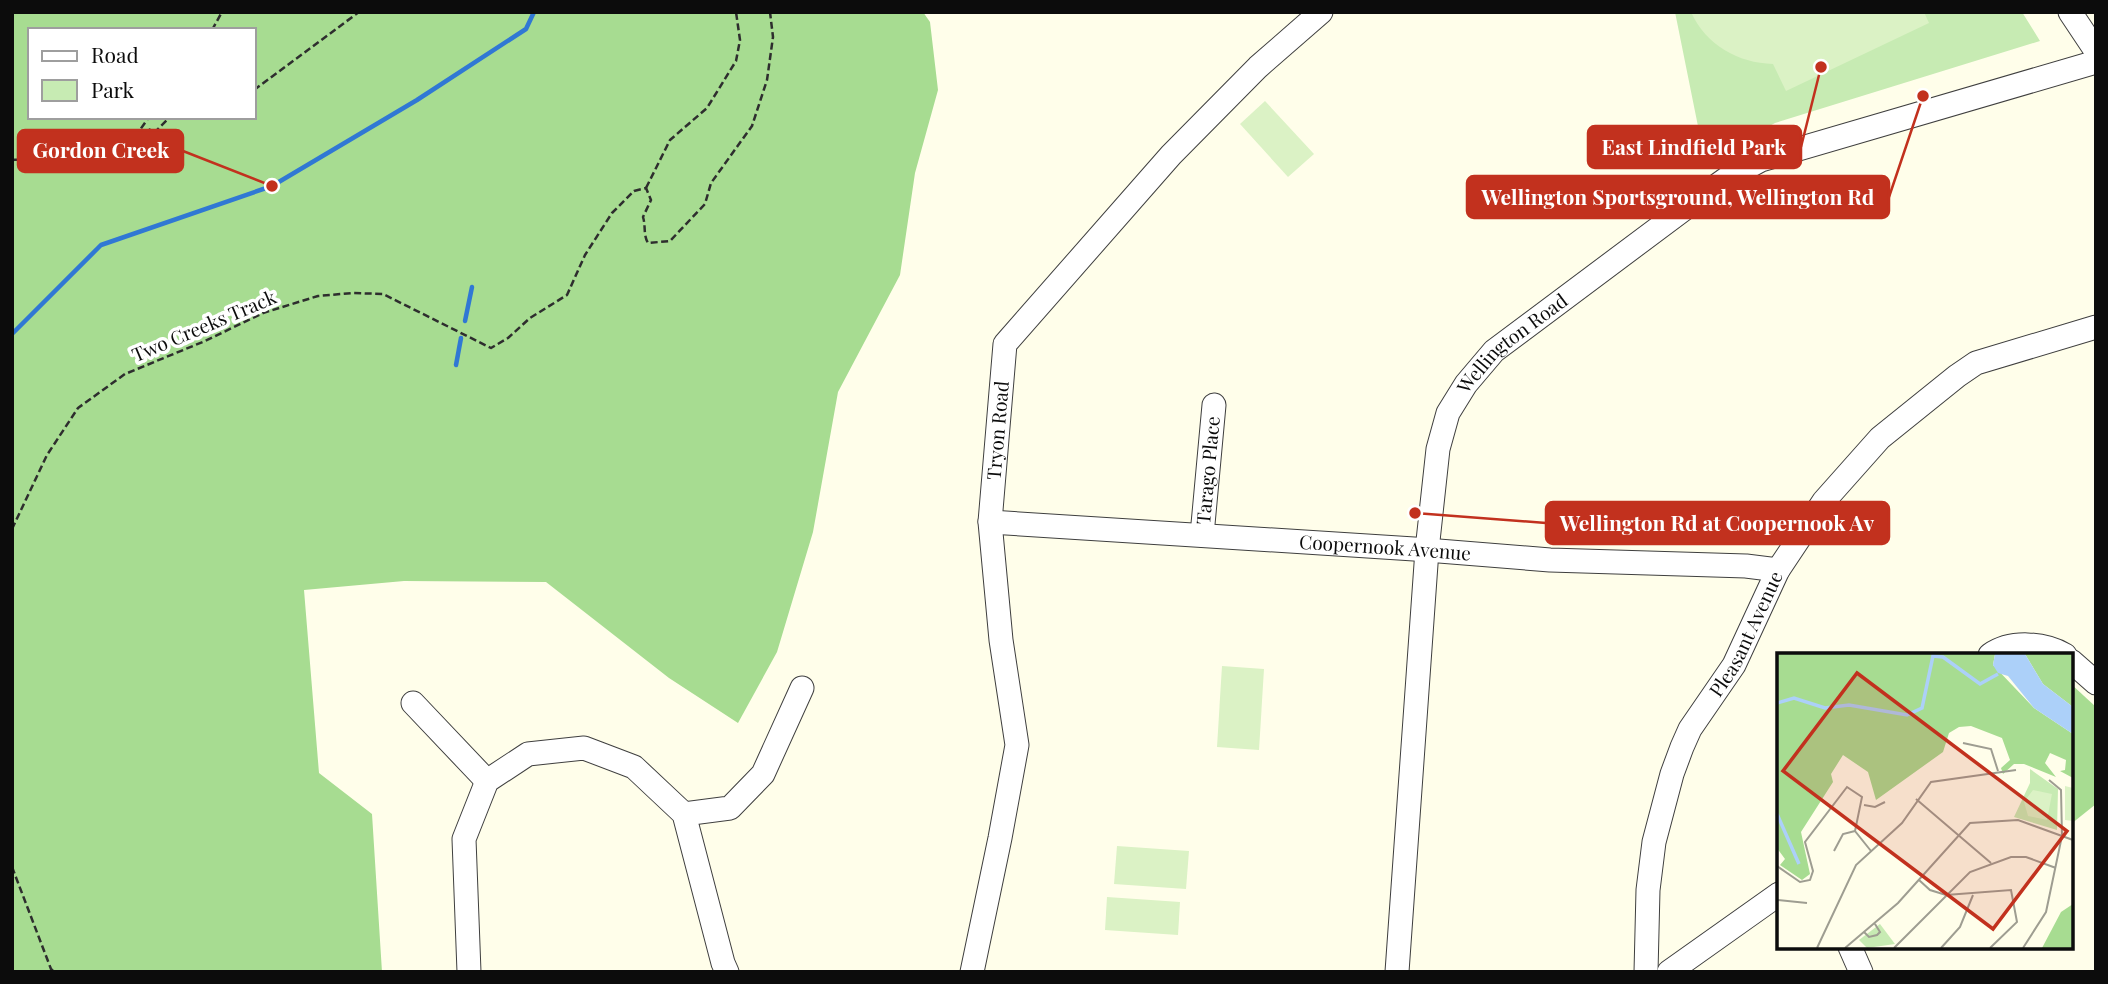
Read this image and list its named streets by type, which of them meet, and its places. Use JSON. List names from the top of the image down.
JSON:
{
  "streets": {
    "street": [
      "Wellington Road",
      "Tryon Road",
      "Tarago Place",
      "Coopernook Avenue",
      "Pleasant Avenue"
    ],
    "path": ["Two Creeks Track"]
  },
  "crossings": [
    ["Wellington Road", "Coopernook Avenue"],
    ["Tryon Road", "Coopernook Avenue"],
    ["Tarago Place", "Coopernook Avenue"],
    ["Coopernook Avenue", "Pleasant Avenue"]
  ],
  "places": [
    "East Lindfield Park",
    "Wellington Sportsground, Wellington Rd",
    "Gordon Creek",
    "Wellington Rd at Coopernook Av"
  ],
  "legend": ["Road", "Park"]
}
